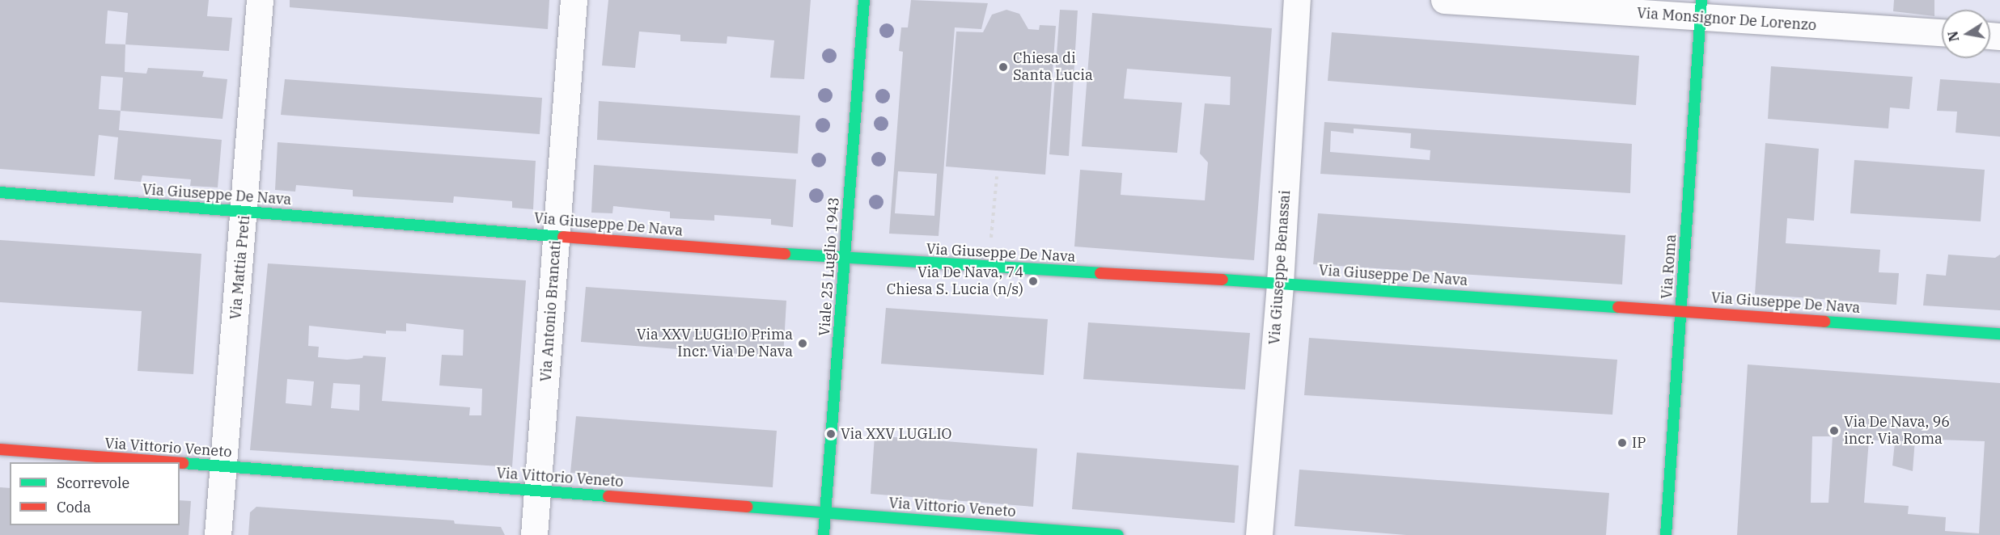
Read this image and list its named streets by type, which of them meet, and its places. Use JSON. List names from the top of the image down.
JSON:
{
  "streets": {
    "street": [
      "Via Monsignor De Lorenzo",
      "Via Giuseppe De Nava",
      "Viale 25 Luglio 1943",
      "Via Roma",
      "Via Mattia Preti",
      "Via Giuseppe Benassai",
      "Via Antonio Brancati",
      "Via Vittorio Veneto"
    ]
  },
  "crossings": [
    ["Via Monsignor De Lorenzo", "Via Roma"],
    ["Via Giuseppe De Nava", "Viale 25 Luglio 1943"],
    ["Via Giuseppe De Nava", "Via Roma"],
    ["Via Giuseppe De Nava", "Via Mattia Preti"],
    ["Via Giuseppe De Nava", "Via Giuseppe Benassai"],
    ["Via Giuseppe De Nava", "Via Antonio Brancati"],
    ["Viale 25 Luglio 1943", "Via Vittorio Veneto"],
    ["Via Mattia Preti", "Via Vittorio Veneto"],
    ["Via Antonio Brancati", "Via Vittorio Veneto"]
  ],
  "places": [
    "Chiesa di Santa Lucia",
    "Via De Nava, 74 Chiesa S. Lucia (n/s)",
    "Via XXV LUGLIO Prima Incr. Via De Nava",
    "Via De Nava, 96 incr. Via Roma",
    "Via XXV LUGLIO",
    "IP"
  ],
  "legend": ["Scorrevole", "Coda"],
  "north": "left"
}
